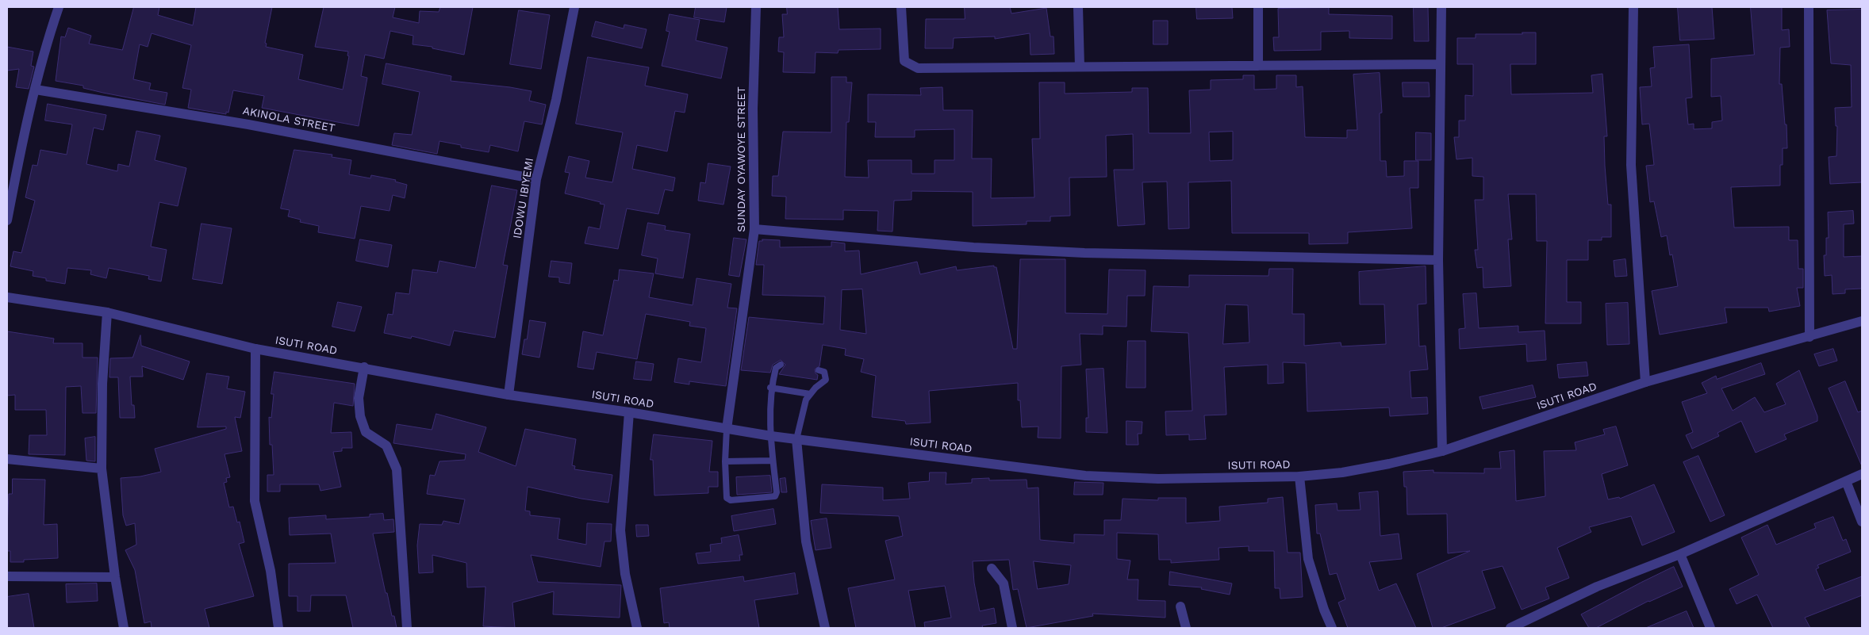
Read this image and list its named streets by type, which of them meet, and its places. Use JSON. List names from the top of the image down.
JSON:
{
  "streets": {
    "street": [
      "AKINOLA STREET",
      "SUNDAY OYAWOYE STREET",
      "IDOWU IBIYEMI",
      "ISUTI ROAD"
    ]
  },
  "crossings": [
    ["AKINOLA STREET", "IDOWU IBIYEMI"],
    ["SUNDAY OYAWOYE STREET", "ISUTI ROAD"],
    ["IDOWU IBIYEMI", "ISUTI ROAD"]
  ]
}
